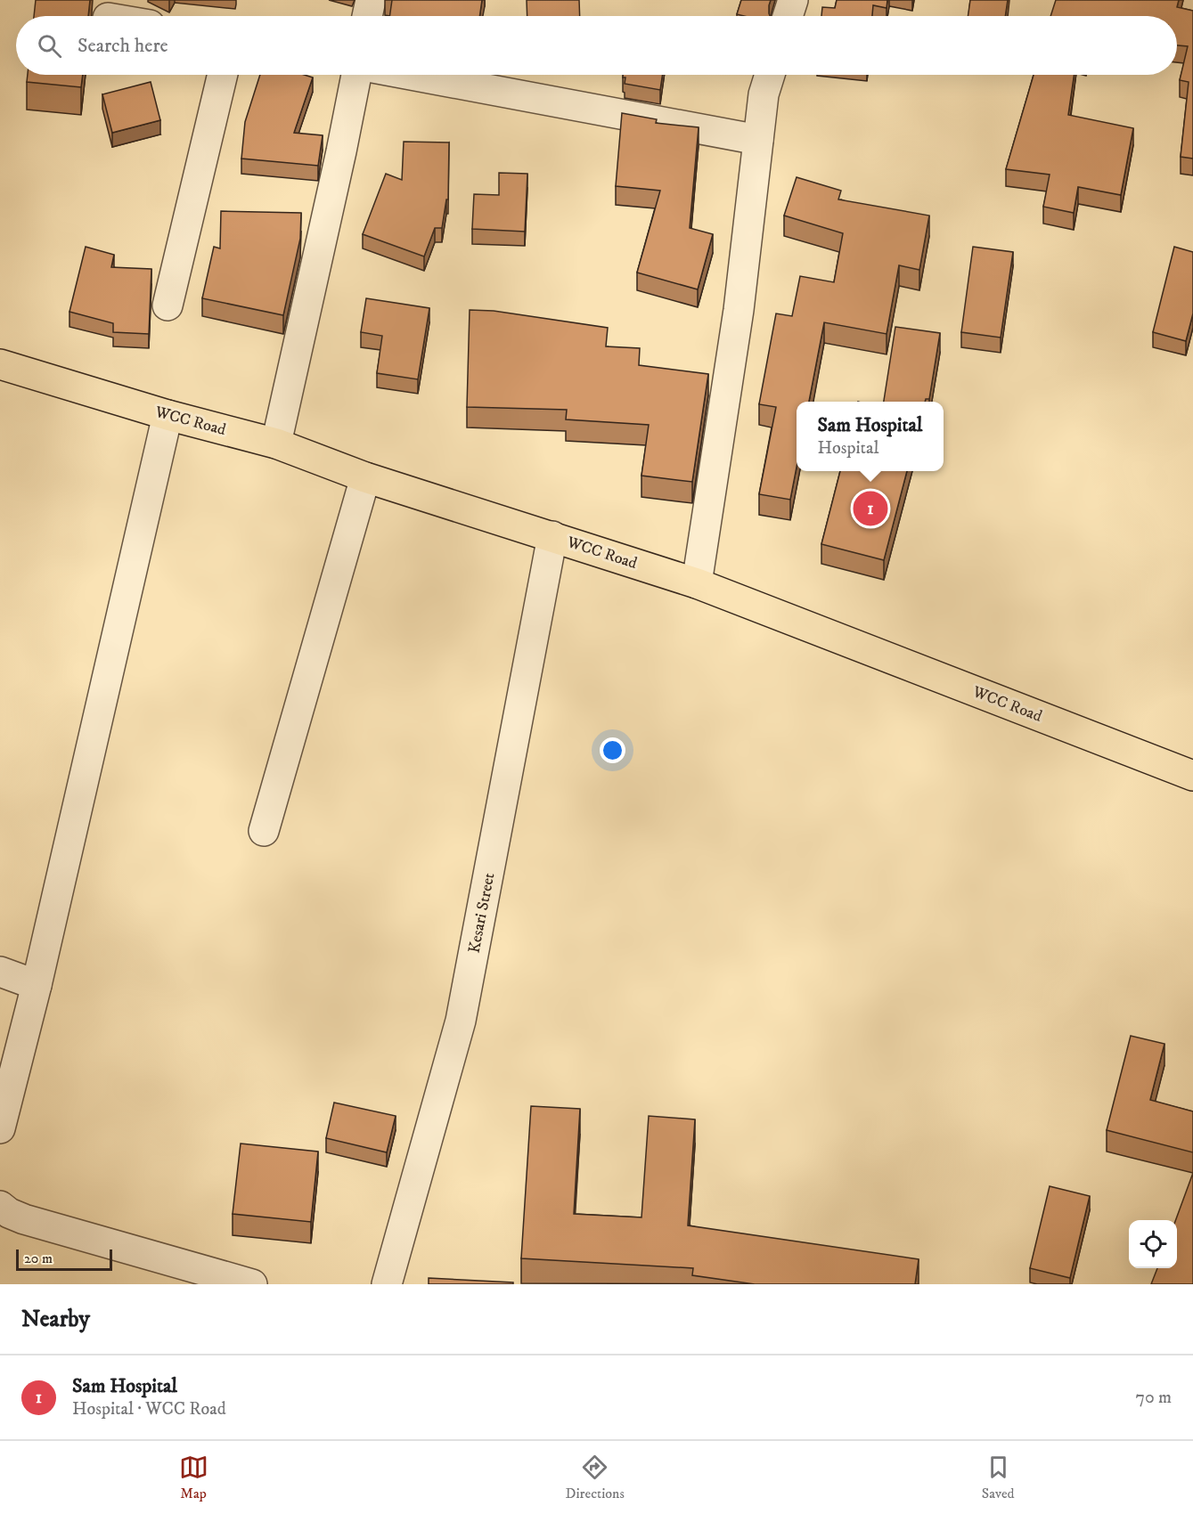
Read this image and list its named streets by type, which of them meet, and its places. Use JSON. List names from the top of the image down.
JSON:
{
  "streets": {
    "main road": ["WCC Road"],
    "street": ["Kesari Street"]
  },
  "crossings": [
    ["WCC Road", "Kesari Street"]
  ],
  "scale_bar": "20 m",
  "page": {
    "search": "Search here",
    "popup": ["Sam Hospital", "Hospital"],
    "pins": "1",
    "scale": "20 m",
    "heading": "Nearby",
    "list": [
      {
        "mark": "1",
        "name": "Sam Hospital",
        "note": "Hospital · WCC Road",
        "value": "70 m"
      }
    ],
    "nav": ["Map", "Directions", "Saved"]
  }
}
